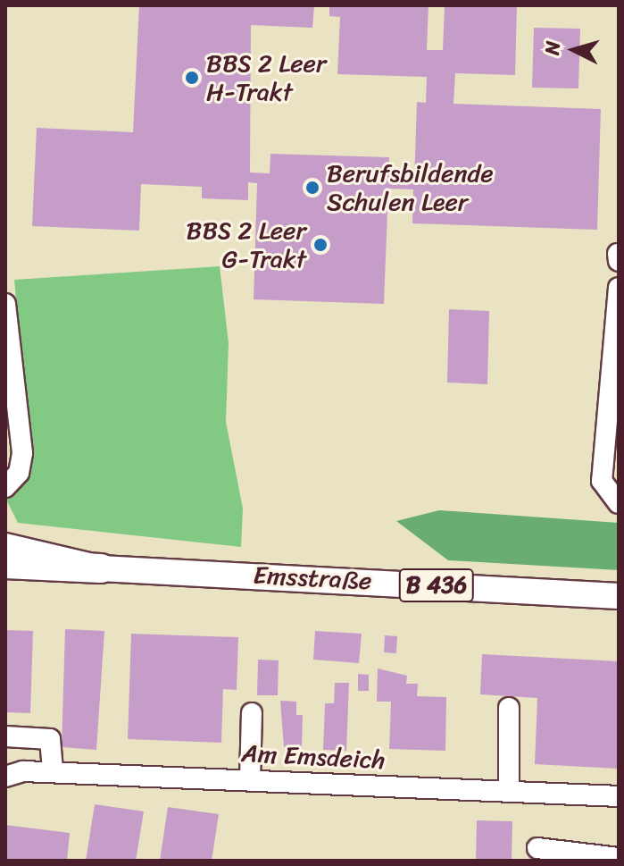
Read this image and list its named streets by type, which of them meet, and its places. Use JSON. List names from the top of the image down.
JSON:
{
  "streets": {
    "highway": ["Emsstraße", "B 436"],
    "street": ["Am Emsdeich"]
  },
  "places": ["BBS 2 Leer H-Trakt", "Berufsbildende Schulen Leer", "BBS 2 Leer G-Trakt"],
  "north": "left"
}
